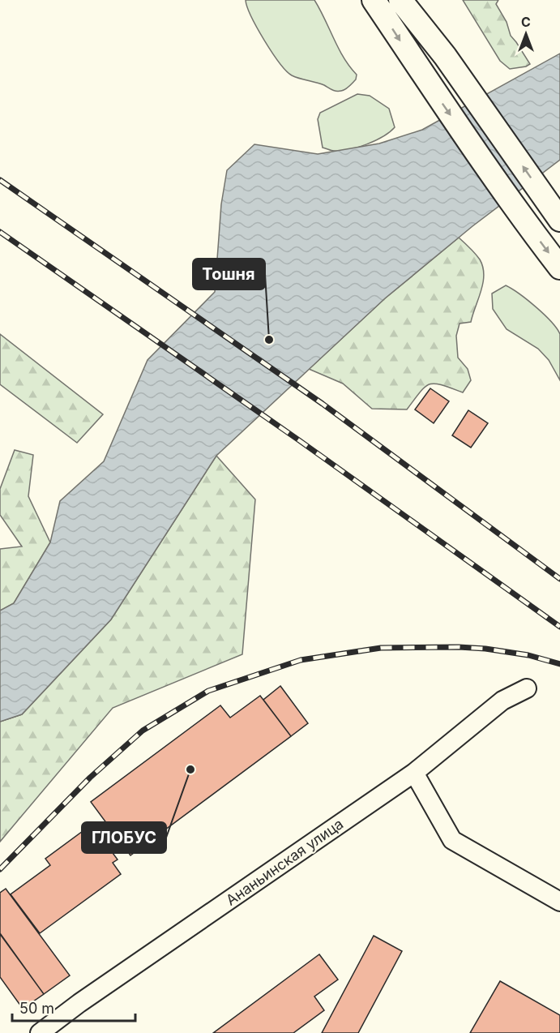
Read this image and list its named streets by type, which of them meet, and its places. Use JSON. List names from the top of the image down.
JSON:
{
  "streets": {
    "street": ["Ананьинская улица"]
  },
  "places": ["Тошня", "ГЛОБУС"],
  "scale_bar": "50 m",
  "north": "top"
}
